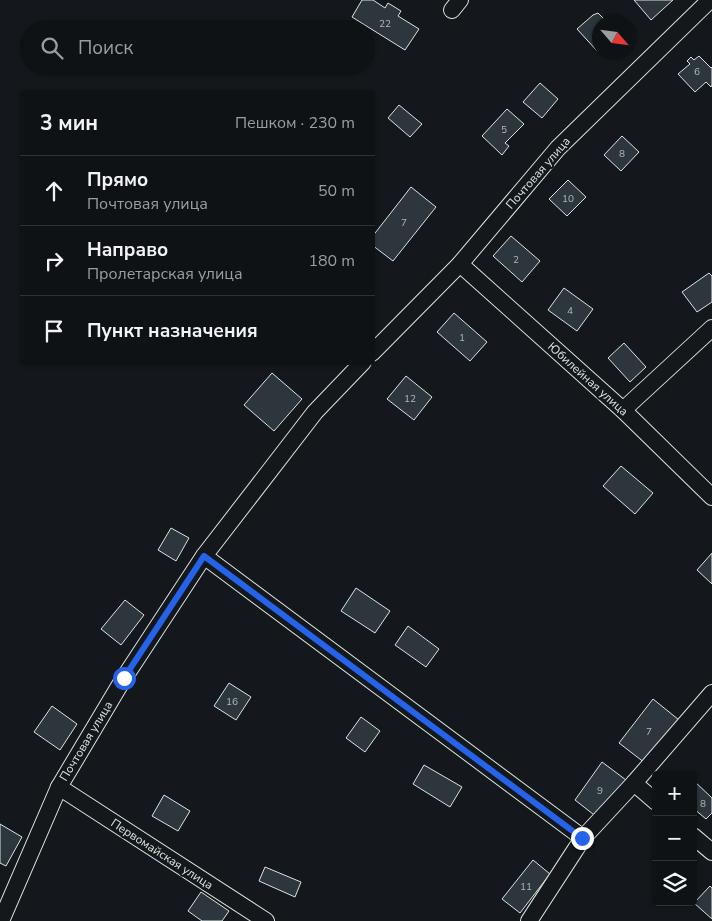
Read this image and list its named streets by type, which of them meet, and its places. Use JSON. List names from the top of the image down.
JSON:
{
  "streets": {
    "street": ["Почтовая улица", "Юбилейная улица", "Первомайская улица"]
  },
  "crossings": [
    ["Почтовая улица", "Юбилейная улица"],
    ["Почтовая улица", "Первомайская улица"]
  ],
  "house_numbers": [
    "22",
    "6",
    "5",
    "8",
    "10",
    "7",
    "2",
    "4",
    "1",
    "12",
    "16",
    "7",
    "9",
    "8",
    "11"
  ],
  "north": "bottom right",
  "page": {
    "search": "Поиск",
    "heading": ["3 мин", "Пешком · 230 m"],
    "list": [
      ["Прямо", "Почтовая улица", "50 m"],
      ["Направо", "Пролетарская улица", "180 m"],
      "Пункт назначения"
    ],
    "map_buttons": ["+", "−"]
  }
}
